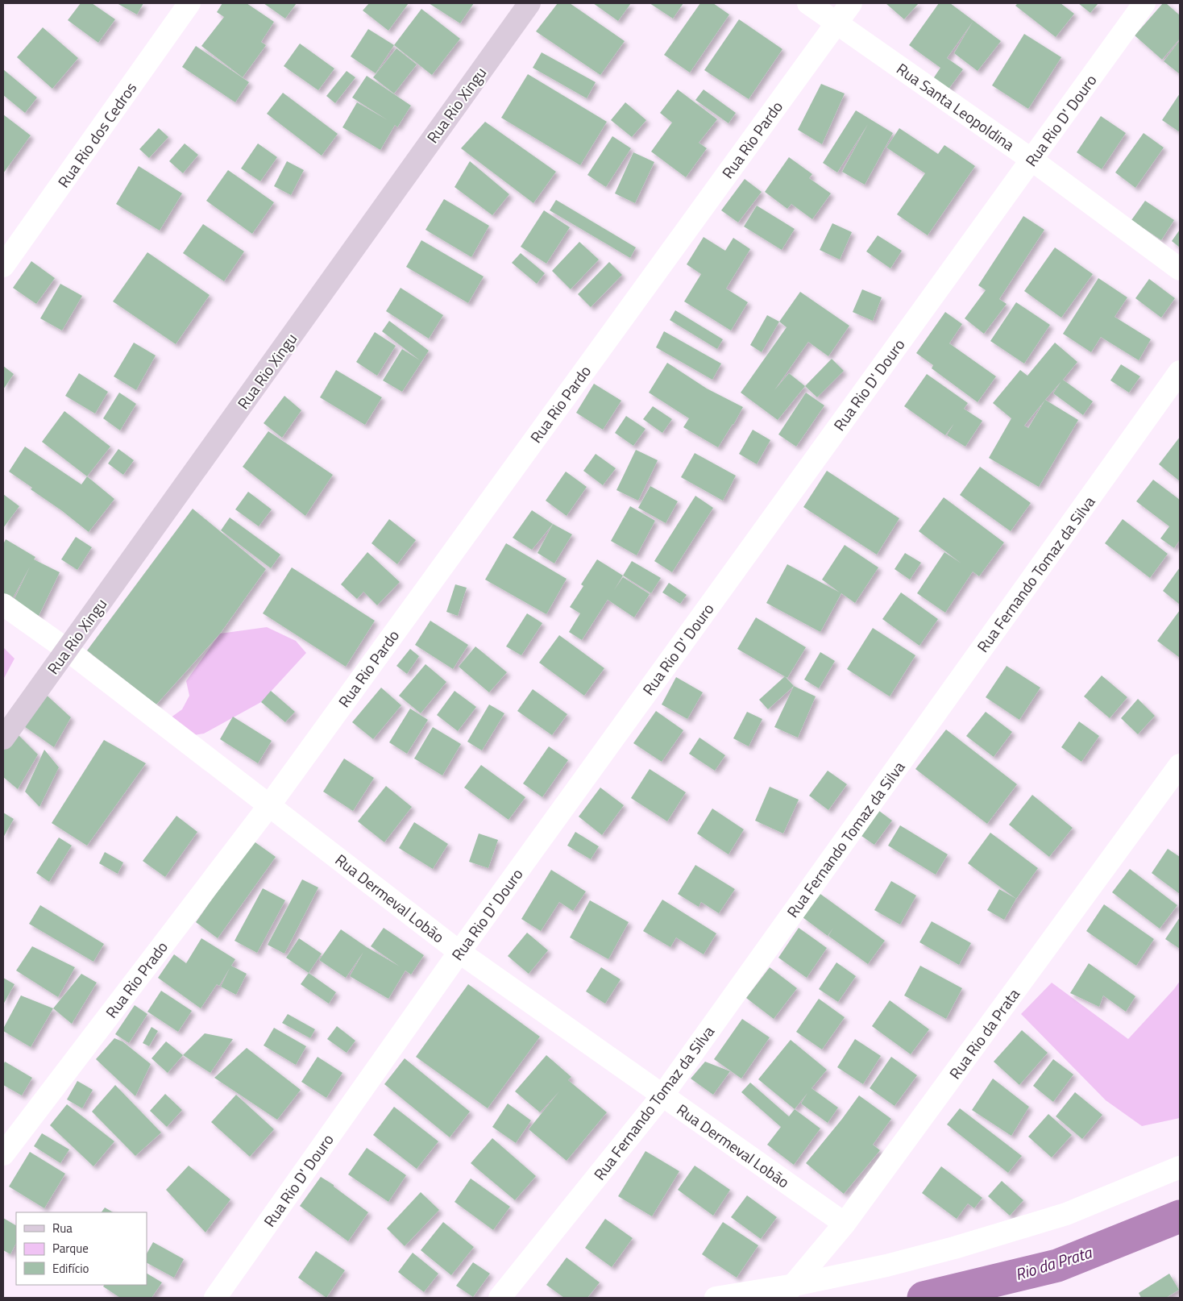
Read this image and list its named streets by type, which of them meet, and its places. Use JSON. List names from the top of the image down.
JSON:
{
  "streets": {
    "main road": ["Rua Rio Xingu"],
    "street": [
      "Rua Santa Leopoldina",
      "Rua Rio D' Douro",
      "Rua Rio dos Cedros",
      "Rua Rio Pardo",
      "Rua Fernando Tomaz da Silva",
      "Rua Dermeval Lobão",
      "Rua Rio Prado",
      "Rua Rio da Prata"
    ]
  },
  "crossings": [
    ["Rua Rio Xingu", "Rua Dermeval Lobão"],
    ["Rua Santa Leopoldina", "Rua Rio D' Douro"],
    ["Rua Santa Leopoldina", "Rua Rio Pardo"],
    ["Rua Rio D' Douro", "Rua Dermeval Lobão"],
    ["Rua Rio Pardo", "Rua Dermeval Lobão"],
    ["Rua Rio Pardo", "Rua Rio Prado"],
    ["Rua Fernando Tomaz da Silva", "Rua Dermeval Lobão"],
    ["Rua Dermeval Lobão", "Rua Rio Prado"],
    ["Rua Dermeval Lobão", "Rua Rio da Prata"]
  ],
  "water": ["Rio da Prata"],
  "legend": ["Rua", "Parque", "Edifício"]
}
